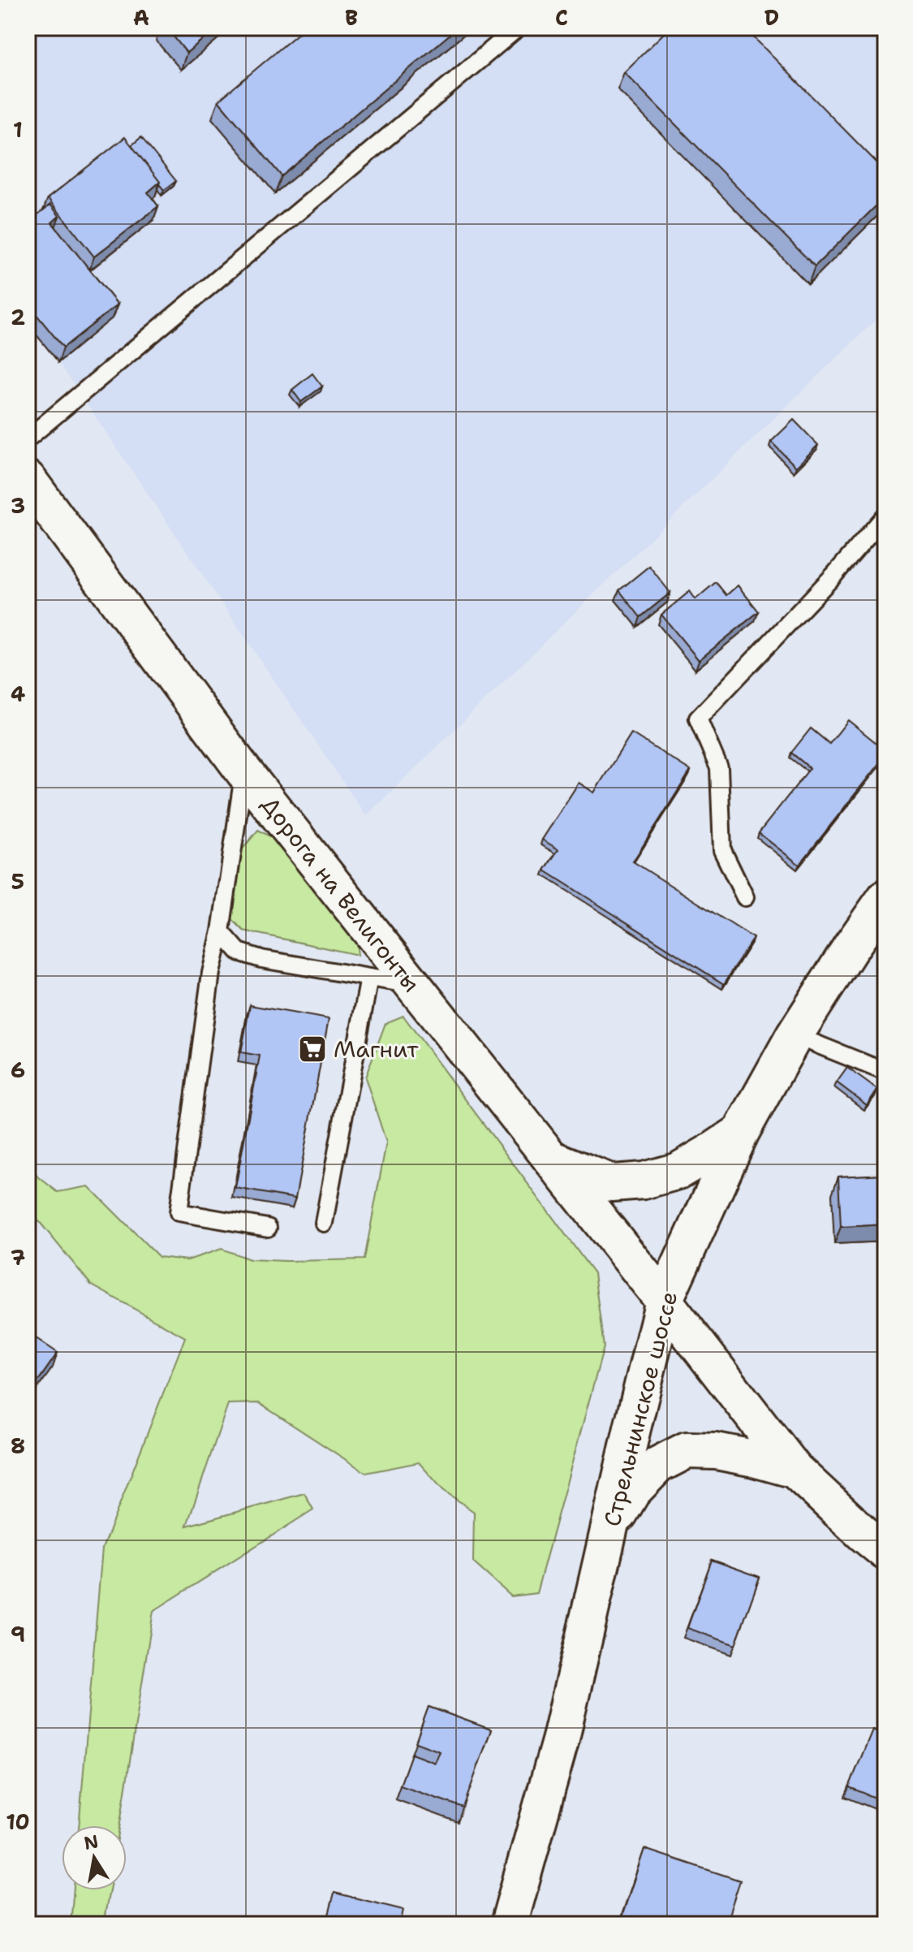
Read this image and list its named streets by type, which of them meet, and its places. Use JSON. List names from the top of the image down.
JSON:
{
  "streets": {
    "main road": ["Дорога на Велигонты", "Стрельнинское шоссе"]
  },
  "crossings": [
    ["Дорога на Велигонты", "Стрельнинское шоссе"]
  ],
  "places": {
    "supermarket": ["Магнит"]
  },
  "north": "top",
  "grid": {
    "columns": [
      "A",
      "B",
      "C",
      "D"
    ],
    "rows": [
      "1",
      "2",
      "3",
      "4",
      "5",
      "6",
      "7",
      "8",
      "9",
      "10"
    ]
  }
}
